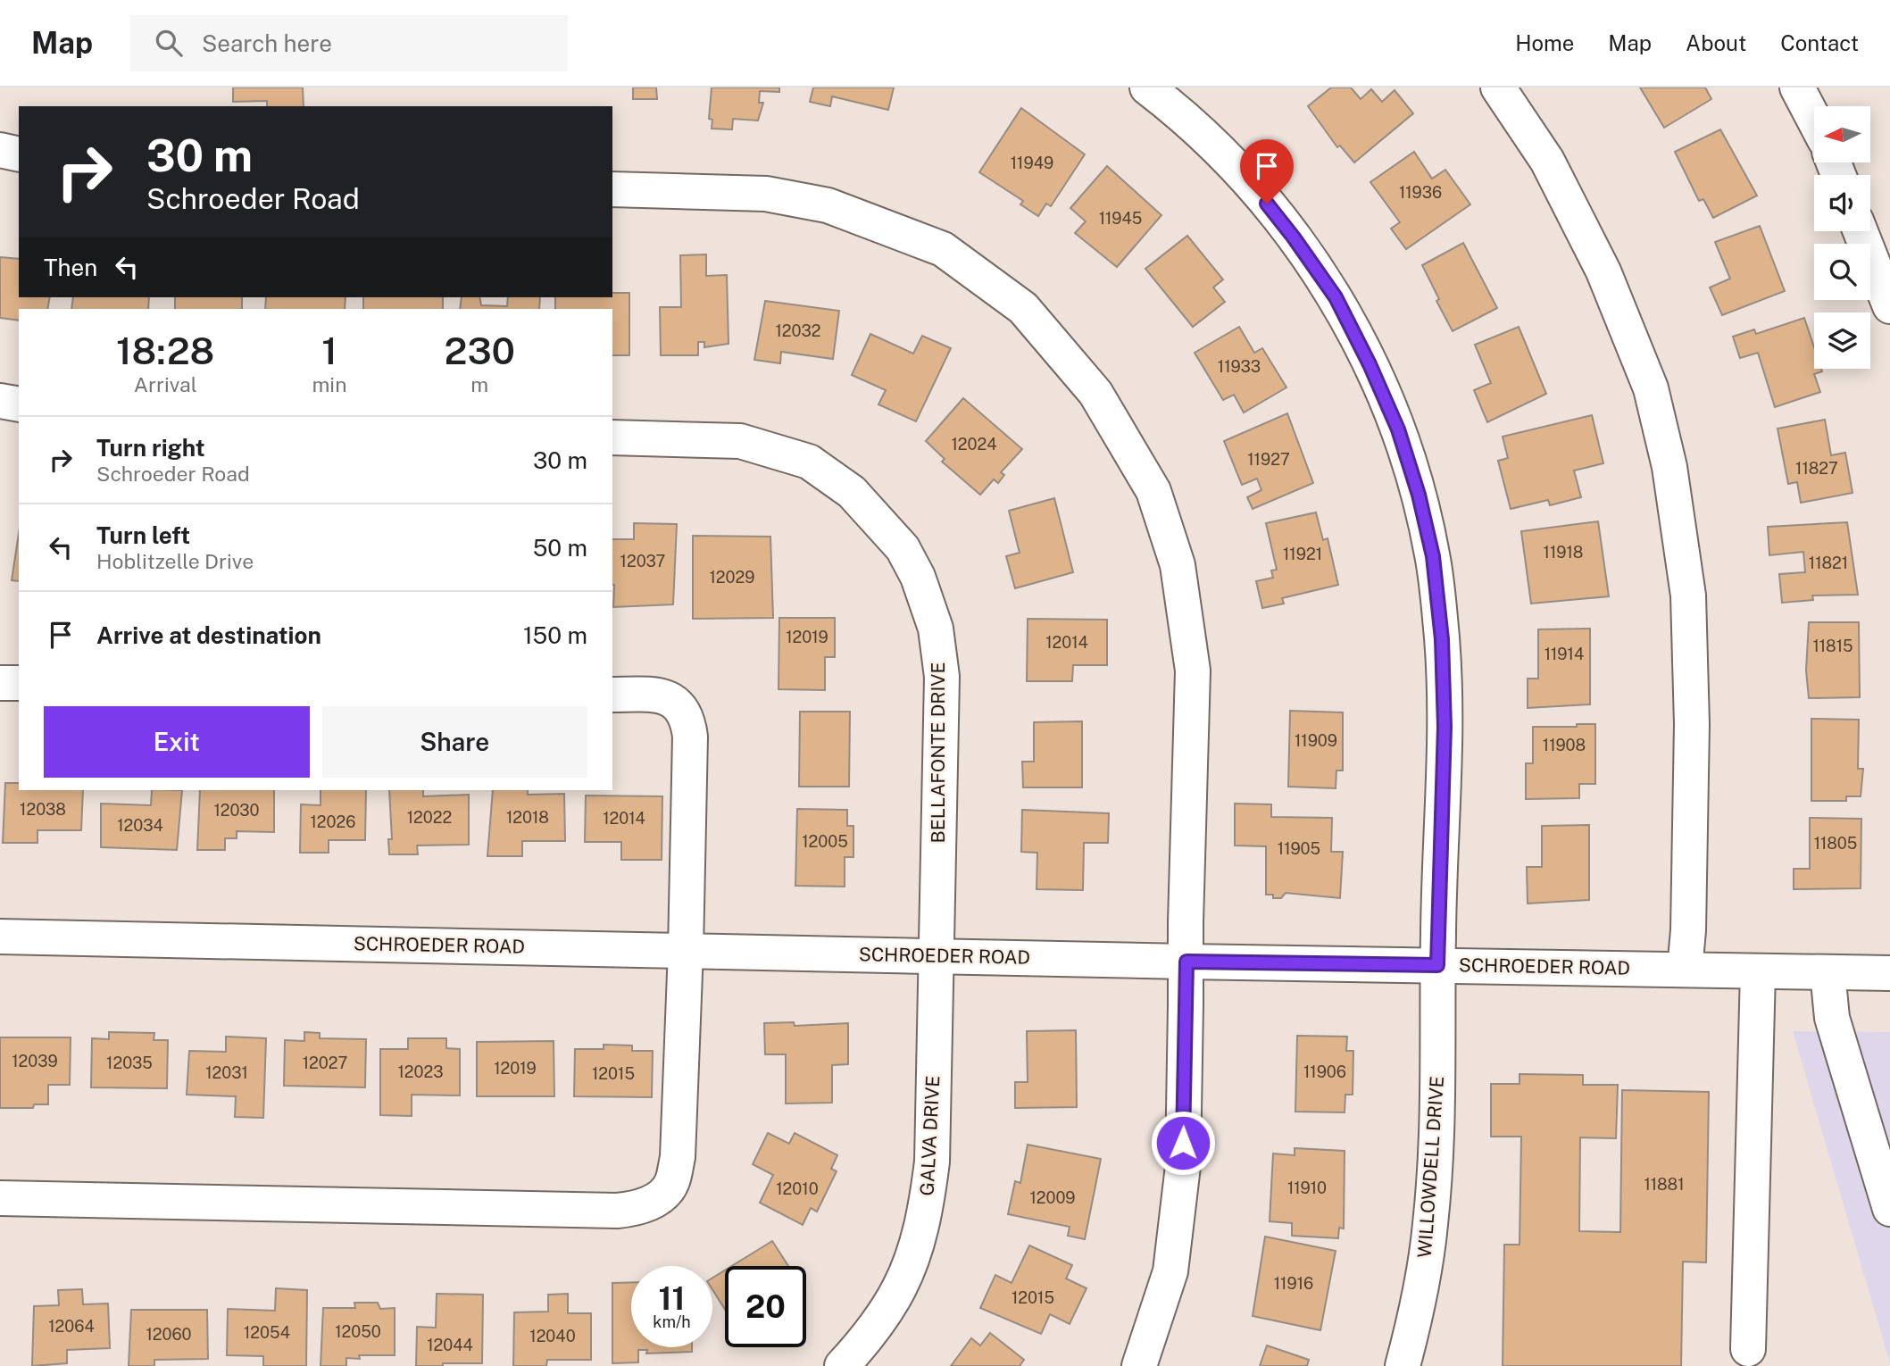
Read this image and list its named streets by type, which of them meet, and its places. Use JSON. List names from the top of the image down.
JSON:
{
  "streets": {
    "street": [
      "BELLAFONTE DRIVE",
      "SCHROEDER ROAD",
      "GALVA DRIVE",
      "WILLOWDELL DRIVE"
    ]
  },
  "crossings": [
    ["BELLAFONTE DRIVE", "SCHROEDER ROAD"],
    ["BELLAFONTE DRIVE", "GALVA DRIVE"],
    ["SCHROEDER ROAD", "GALVA DRIVE"],
    ["SCHROEDER ROAD", "WILLOWDELL DRIVE"]
  ],
  "house_numbers": [
    "11949",
    "11936",
    "11945",
    "12032",
    "11933",
    "12024",
    "11927",
    "11827",
    "11918",
    "11921",
    "12037",
    "11821",
    "12029",
    "12019",
    "12014",
    "11815",
    "11914",
    "11909",
    "11908",
    "12038",
    "12030",
    "12022",
    "12018",
    "12014",
    "12026",
    "12034",
    "12005",
    "11805",
    "11905",
    "12039",
    "12035",
    "12027",
    "12019",
    "12023",
    "11906",
    "12031",
    "12015",
    "11881",
    "11910",
    "12010",
    "12009",
    "11916",
    "12015",
    "12064",
    "12050",
    "12054",
    "12060",
    "12040",
    "12044"
  ],
  "north": "left",
  "page": {
    "header": "Map",
    "search": "Search here",
    "nav": [
      "Home",
      "Map",
      "About",
      "Contact"
    ],
    "turn": ["30 m", "Schroeder Road"],
    "then": "Then",
    "eta": [
      "18:28",
      "Arrival",
      "1",
      "min",
      "230",
      "m"
    ],
    "list": [
      {
        "name": "Turn right",
        "note": "Schroeder Road",
        "value": "30 m"
      },
      {
        "name": "Turn left",
        "note": "Hoblitzelle Drive",
        "value": "50 m"
      },
      {
        "name": "Arrive at destination",
        "value": "150 m"
      }
    ],
    "buttons": ["Exit", "Share"],
    "speed": "11 km/h",
    "limit": "20"
  }
}
